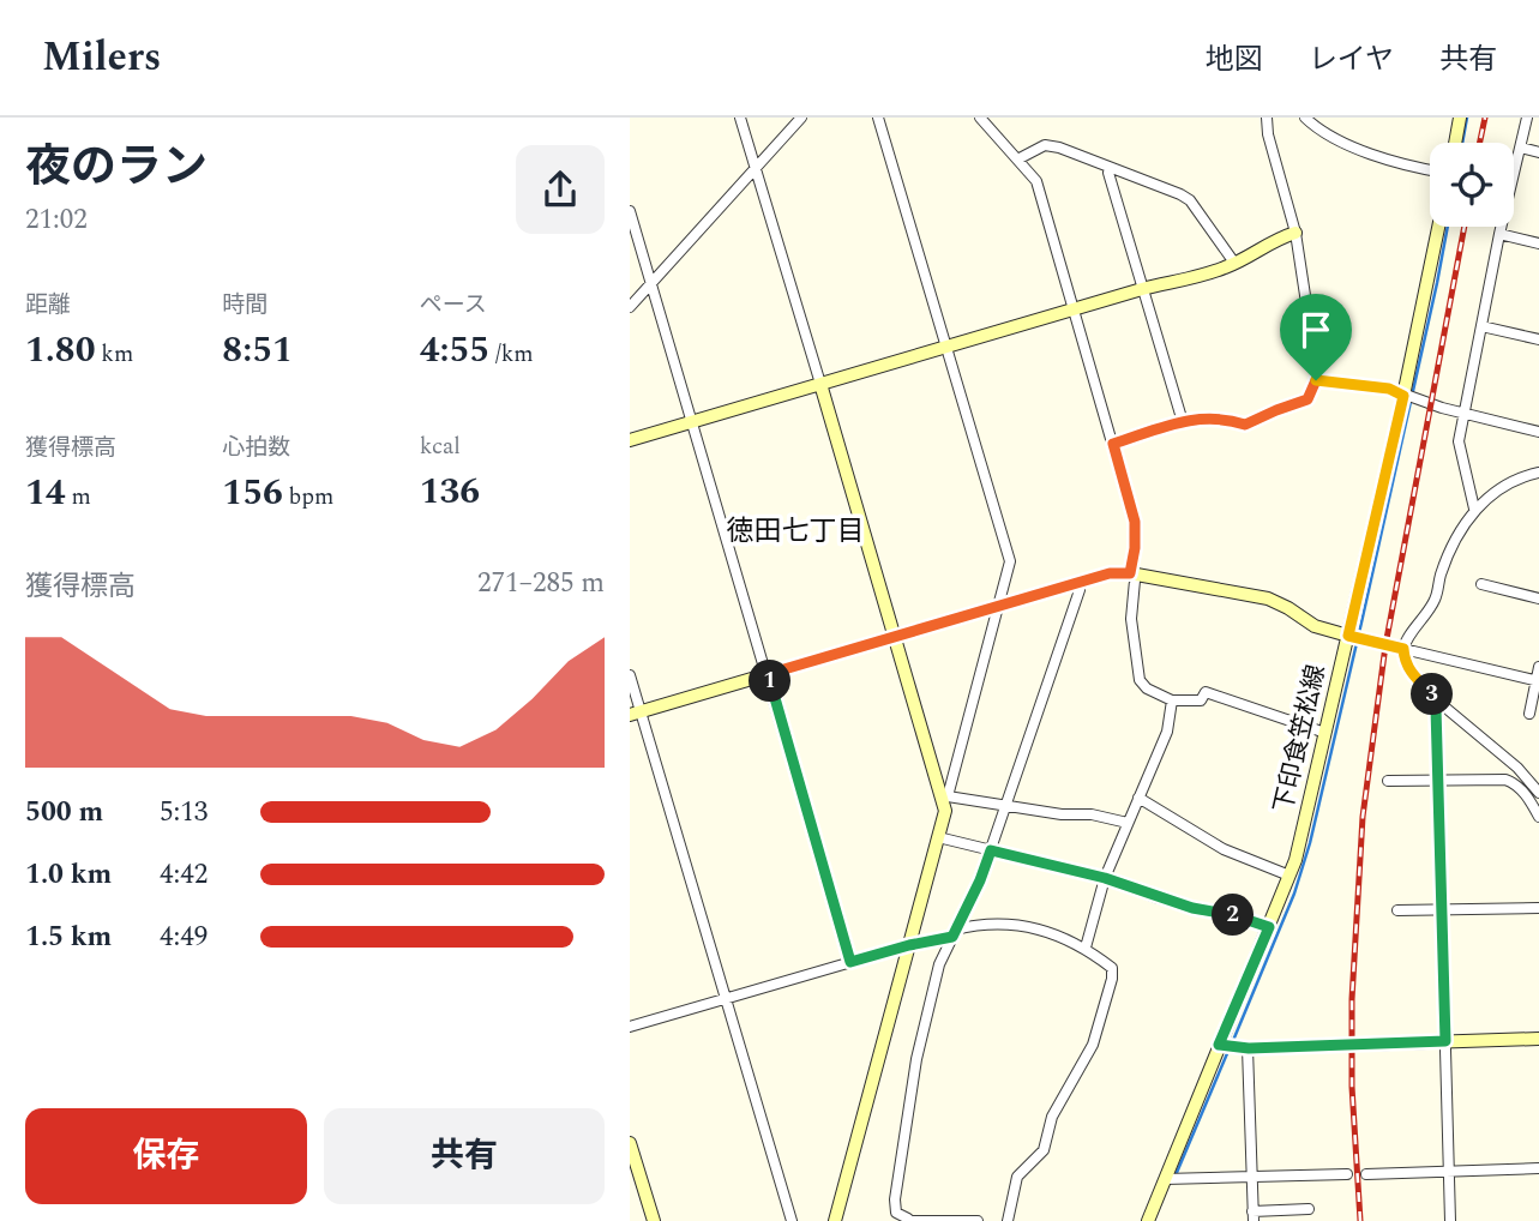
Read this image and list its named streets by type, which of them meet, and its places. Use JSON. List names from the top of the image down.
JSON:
{
  "streets": {
    "street": ["下印食笠松線"]
  },
  "districts": ["徳田七丁目"],
  "page": {
    "header": "Milers",
    "nav": ["地図", "レイヤ", "共有"],
    "heading": ["夜のラン", "21:02"],
    "stats": [
      ["距離", "1.80 km"],
      ["時間", "8:51"],
      ["ペース", "4:55 /km"],
      ["獲得標高", "14 m"],
      ["心拍数", "156 bpm"],
      ["kcal", "136"]
    ],
    "chart": ["獲得標高", "271–285 m"],
    "pins": ["1", "3", "2"],
    "list": [
      {
        "name": "500 m",
        "note": "5:13"
      },
      {
        "name": "1.0 km",
        "note": "4:42"
      },
      {
        "name": "1.5 km",
        "note": "4:49"
      }
    ],
    "buttons": ["保存", "共有"]
  }
}
